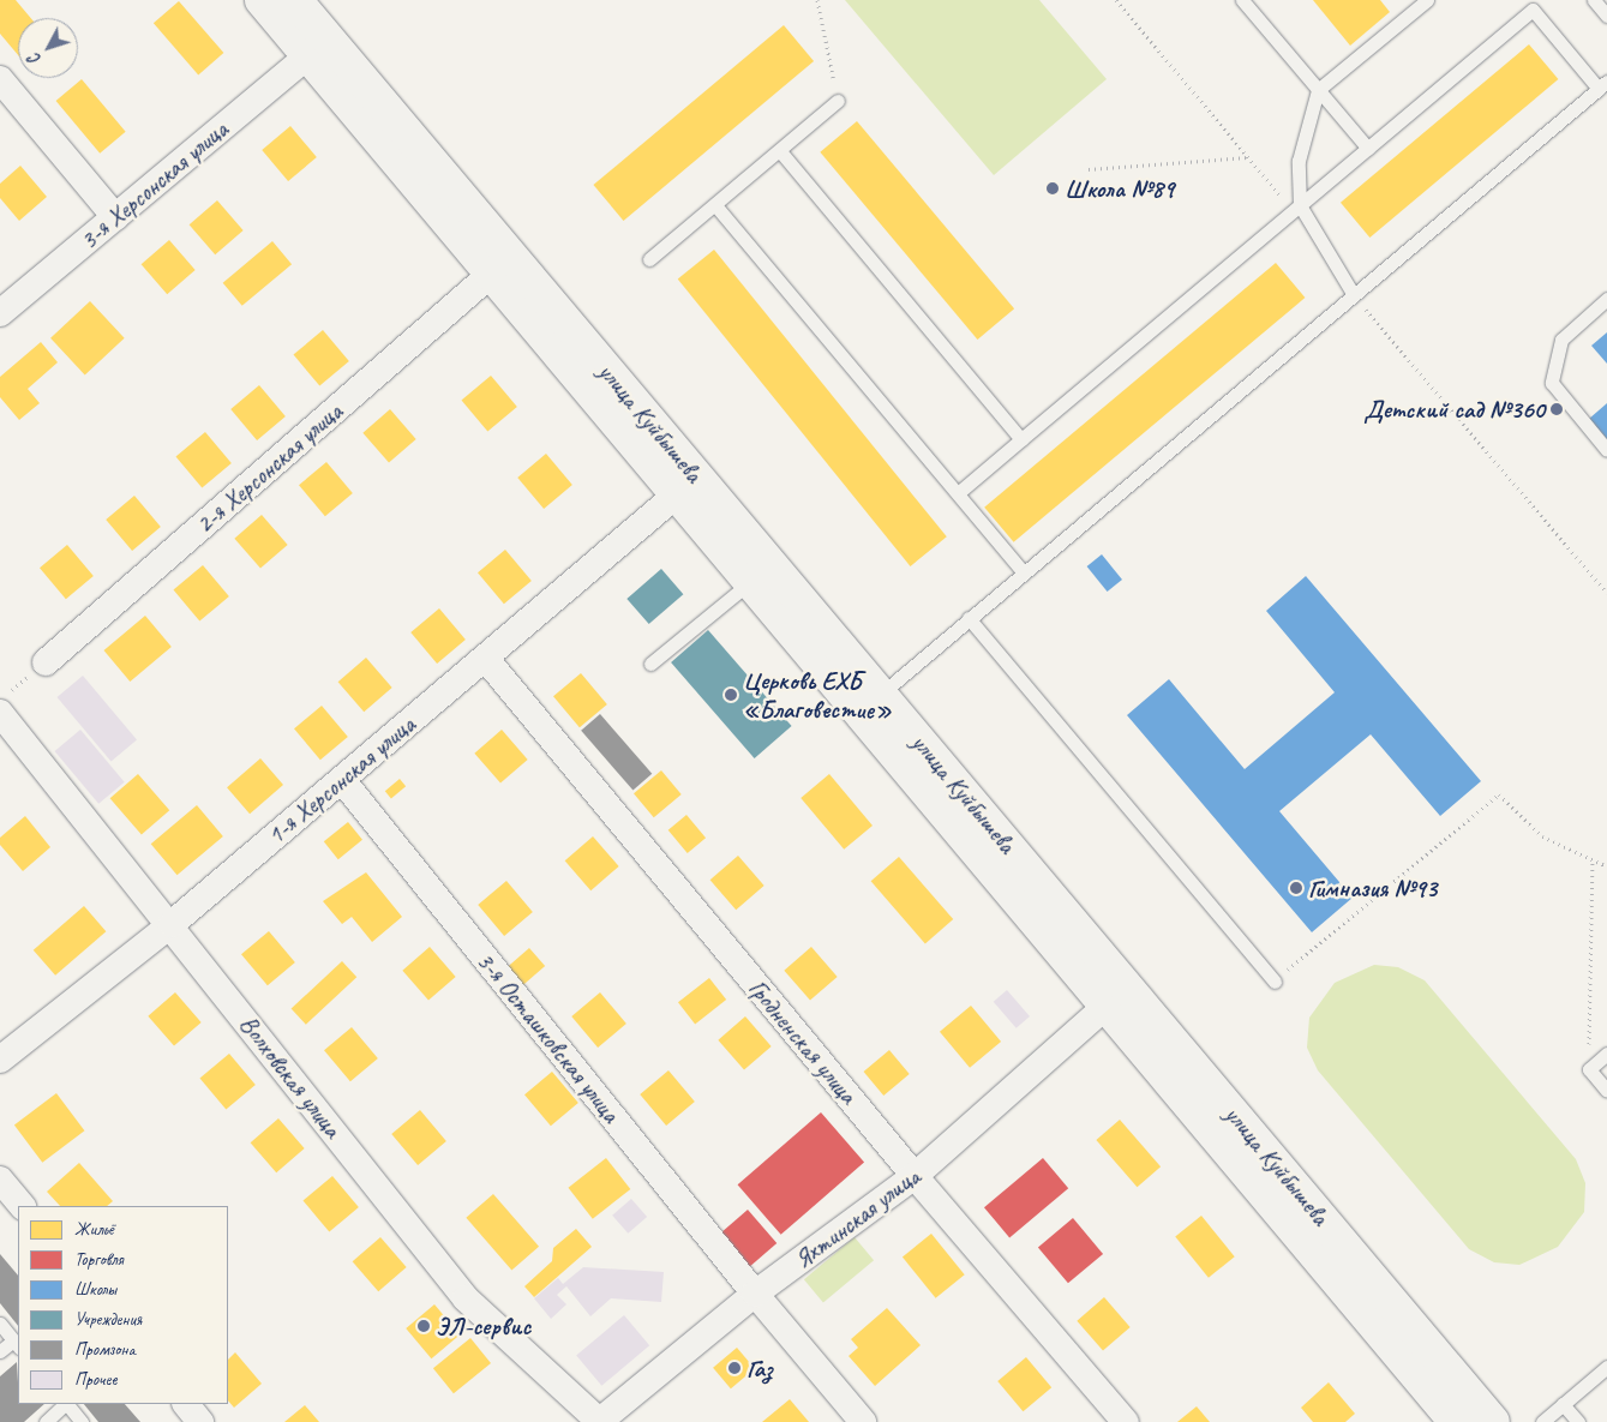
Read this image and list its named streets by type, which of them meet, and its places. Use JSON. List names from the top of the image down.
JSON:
{
  "streets": {
    "main road": ["улица Куйбышева"],
    "street": [
      "3-я Херсонская улица",
      "2-я Херсонская улица",
      "1-я Херсонская улица",
      "3-я Осташковская улица",
      "Гродненская улица",
      "Волховская улица",
      "Яхтинская улица"
    ]
  },
  "crossings": [
    ["3-я Херсонская улица", "улица Куйбышева"],
    ["улица Куйбышева", "2-я Херсонская улица"],
    ["улица Куйбышева", "1-я Херсонская улица"],
    ["улица Куйбышева", "Яхтинская улица"],
    ["1-я Херсонская улица", "3-я Осташковская улица"],
    ["1-я Херсонская улица", "Гродненская улица"],
    ["1-я Херсонская улица", "Волховская улица"],
    ["3-я Осташковская улица", "Яхтинская улица"],
    ["Гродненская улица", "Яхтинская улица"],
    ["Волховская улица", "Яхтинская улица"]
  ],
  "places": [
    "Школа №89",
    "Детский сад №360",
    "Церковь ЕХБ «Благовестие»",
    "Гимназия №93",
    "ЭЛ-сервис",
    "Газ"
  ],
  "legend": [
    "Жильё",
    "Торговля",
    "Школы",
    "Учреждения",
    "Промзона",
    "Прочее"
  ],
  "north": "bottom left"
}
